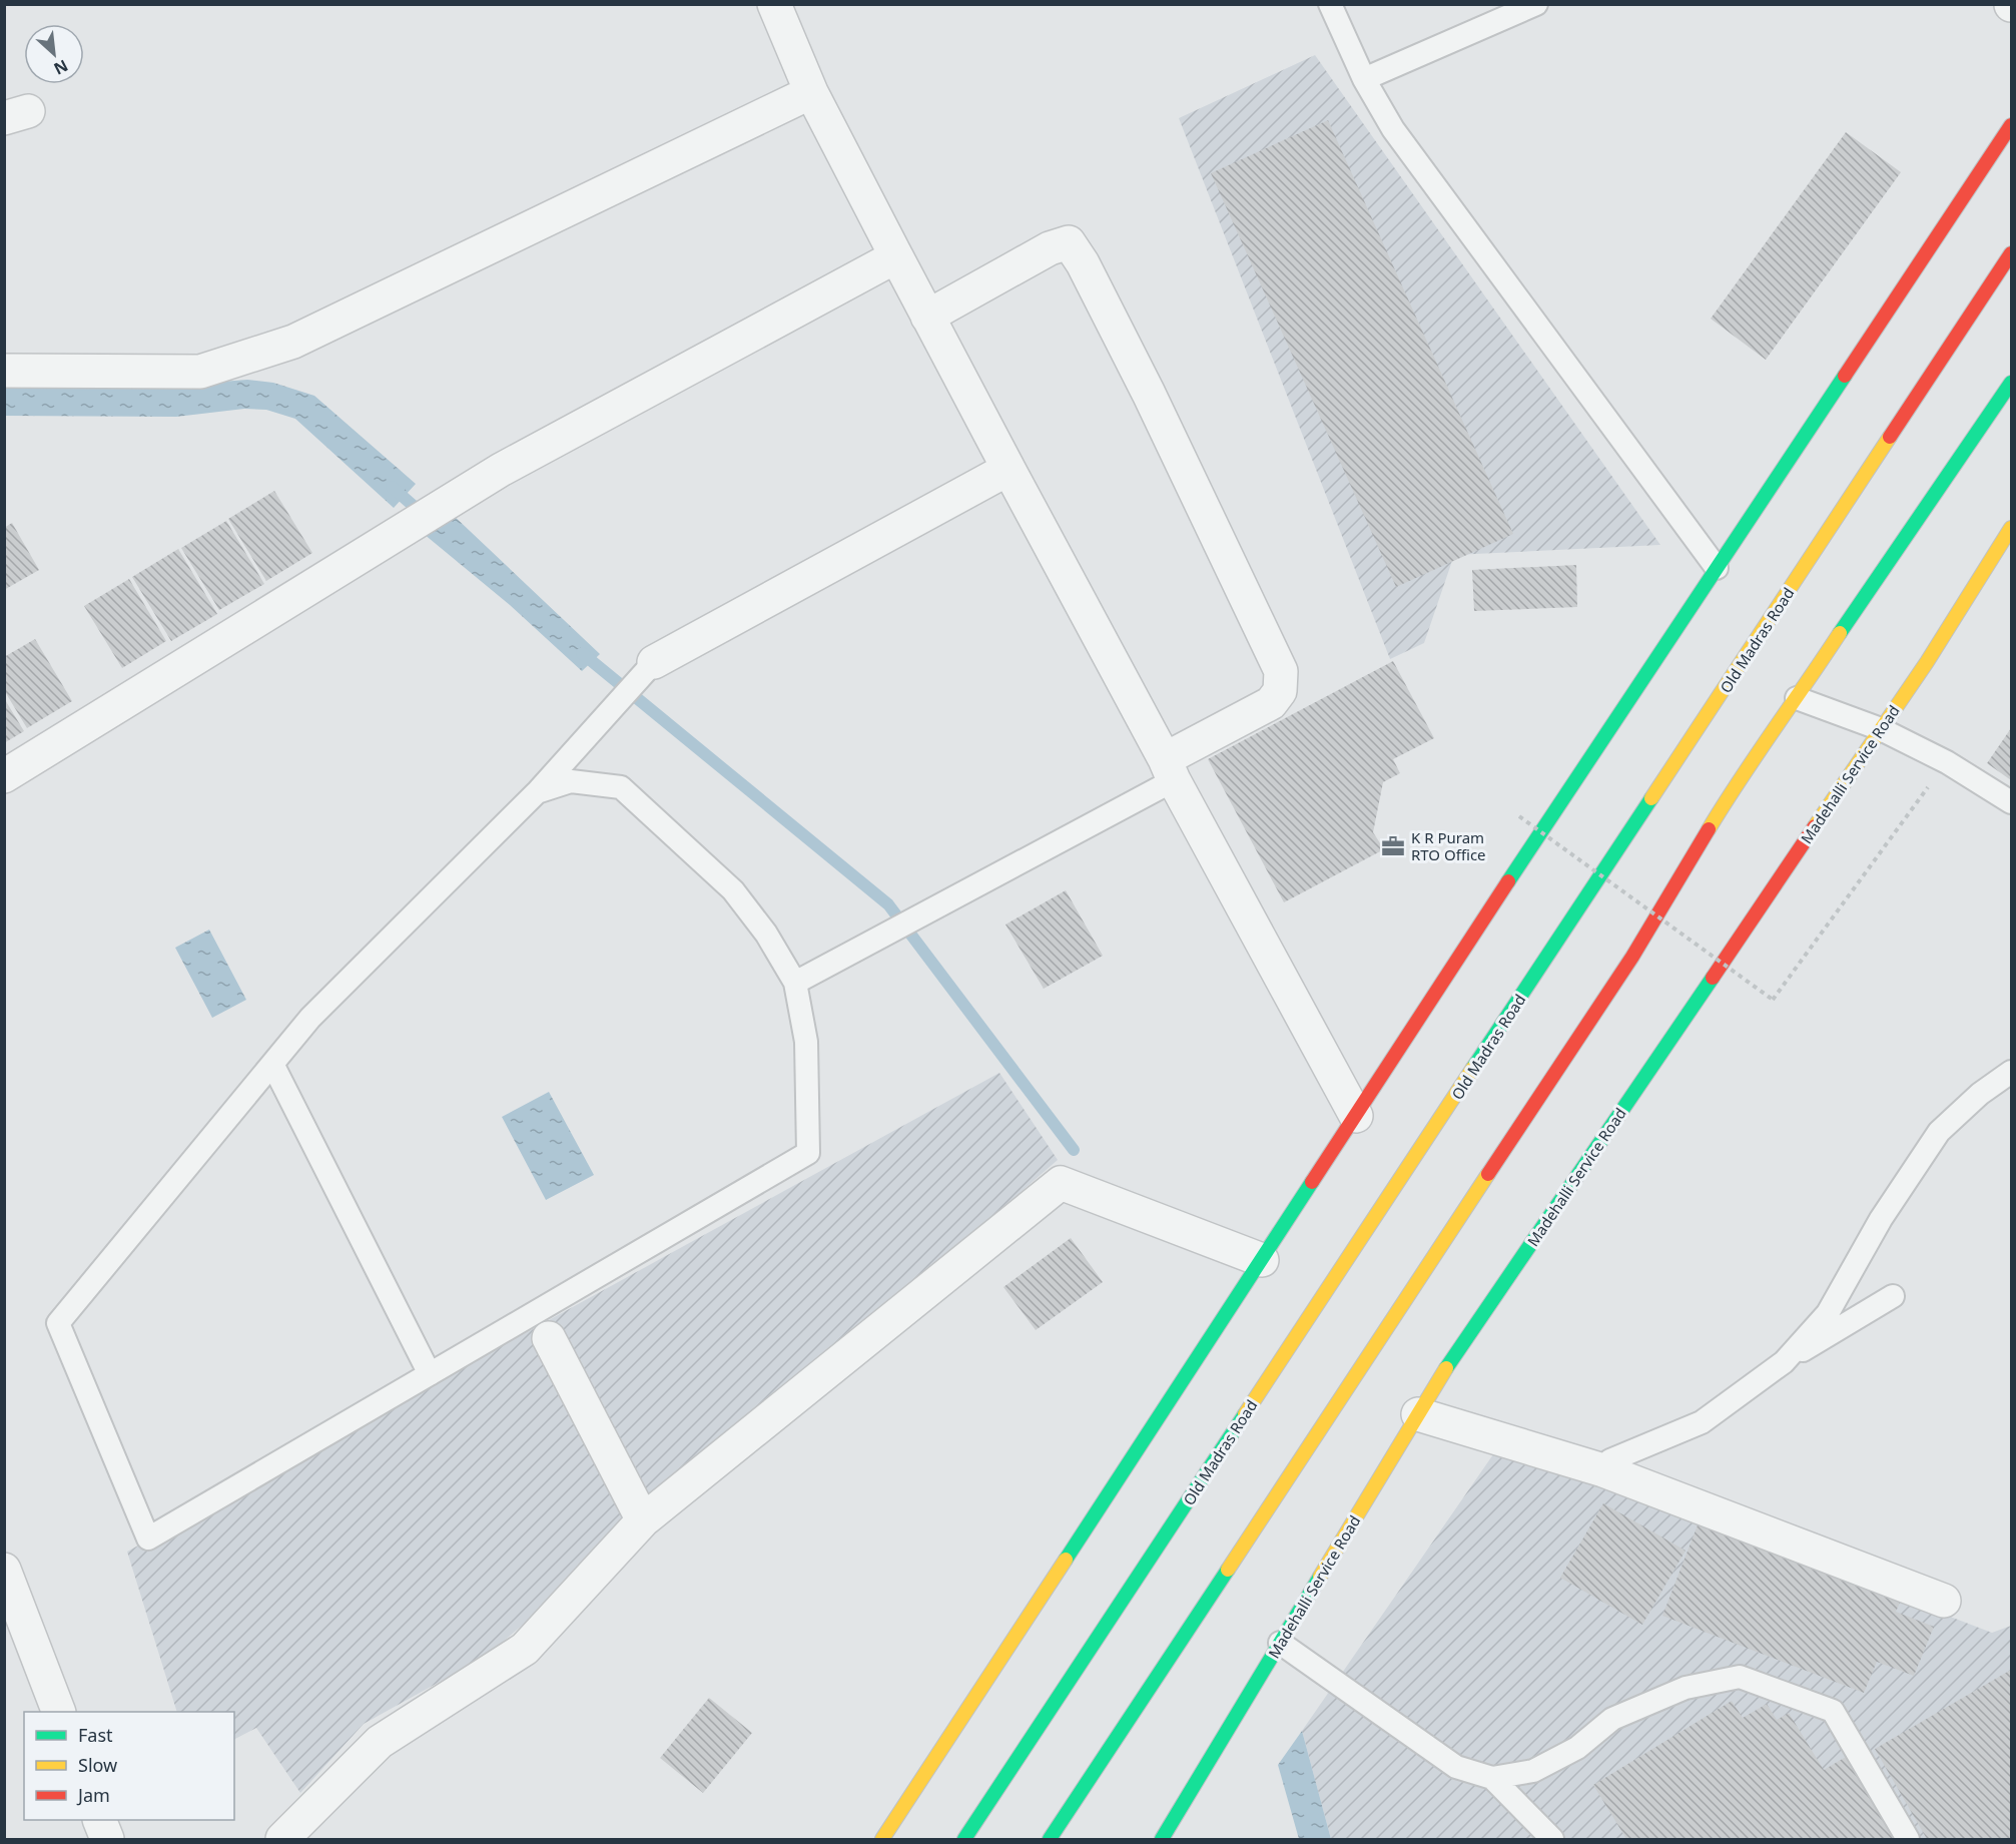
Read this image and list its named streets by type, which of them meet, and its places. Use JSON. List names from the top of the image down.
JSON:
{
  "streets": {
    "main road": ["Old Madras Road", "Madehalli Service Road"]
  },
  "places": {
    "office": ["K R Puram RTO Office"]
  },
  "legend": ["Fast", "Slow", "Jam"],
  "north": "bottom right"
}
